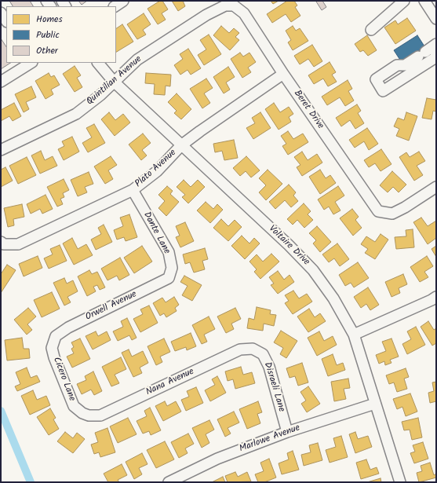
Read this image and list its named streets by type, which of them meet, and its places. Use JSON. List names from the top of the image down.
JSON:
{
  "streets": {
    "street": [
      "Quintilian Avenue",
      "Beret Drive",
      "Plato Avenue",
      "Dante Lane",
      "Voltaire Drive",
      "Orwell Avenue",
      "Cicero Lane",
      "Nana Avenue",
      "Disraeli Lane",
      "Marlowe Avenue"
    ]
  },
  "crossings": [
    ["Quintilian Avenue", "Beret Drive"],
    ["Quintilian Avenue", "Voltaire Drive"],
    ["Beret Drive", "Plato Avenue"],
    ["Plato Avenue", "Dante Lane"],
    ["Plato Avenue", "Voltaire Drive"],
    ["Dante Lane", "Orwell Avenue"],
    ["Voltaire Drive", "Marlowe Avenue"],
    ["Orwell Avenue", "Cicero Lane"],
    ["Cicero Lane", "Nana Avenue"],
    ["Nana Avenue", "Disraeli Lane"],
    ["Disraeli Lane", "Marlowe Avenue"]
  ],
  "legend": ["Homes", "Public", "Other"]
}
